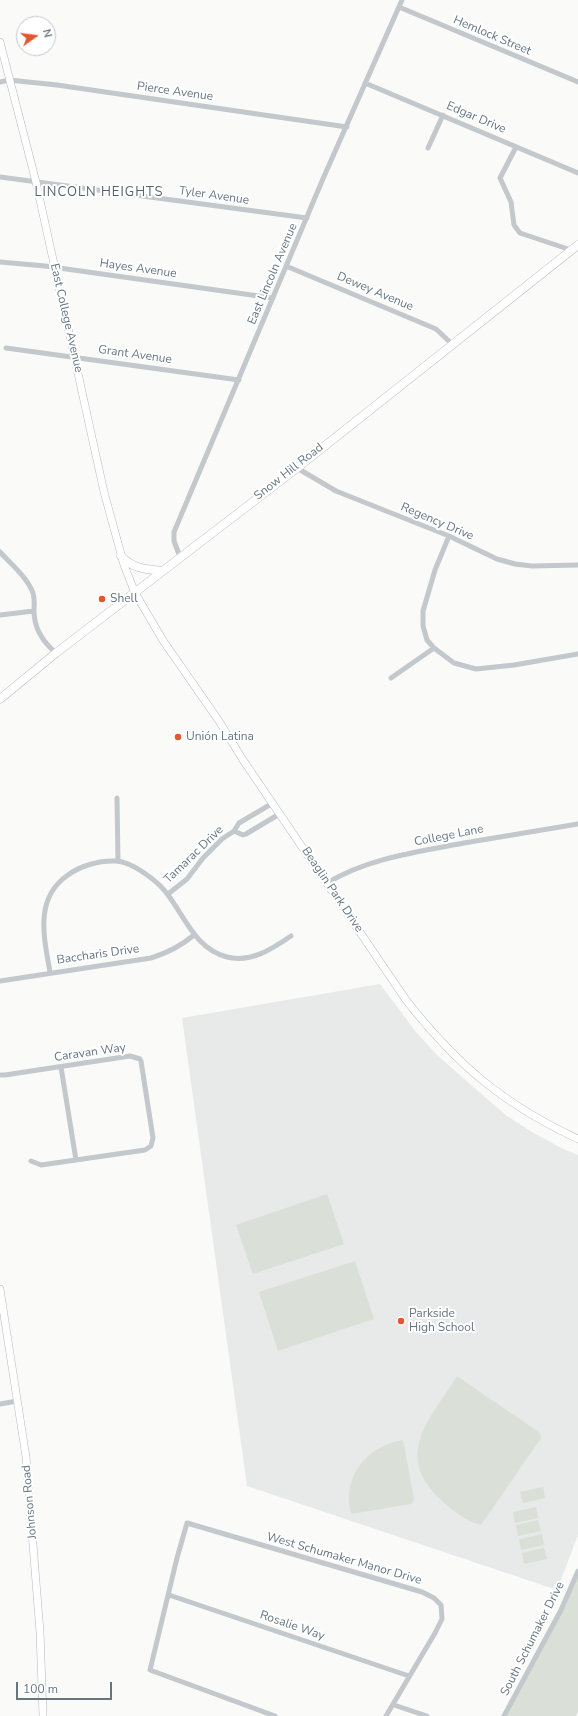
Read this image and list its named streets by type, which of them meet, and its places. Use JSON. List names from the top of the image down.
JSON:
{
  "streets": {
    "main road": [
      "East College Avenue",
      "Snow Hill Road",
      "Beaglin Park Drive",
      "Johnson Road"
    ],
    "street": [
      "Hemlock Street",
      "Pierce Avenue",
      "Edgar Drive",
      "Tyler Avenue",
      "Hayes Avenue",
      "East Lincoln Avenue",
      "Dewey Avenue",
      "Grant Avenue",
      "Regency Drive",
      "College Lane",
      "Tamarac Drive",
      "Baccharis Drive",
      "Caravan Way",
      "West Schumaker Manor Drive",
      "Rosalie Way",
      "South Schumaker Drive"
    ]
  },
  "crossings": [
    ["Hemlock Street", "East Lincoln Avenue"],
    ["Pierce Avenue", "East Lincoln Avenue"],
    ["Pierce Avenue", "East College Avenue"],
    ["Edgar Drive", "East Lincoln Avenue"],
    ["Tyler Avenue", "East Lincoln Avenue"],
    ["Tyler Avenue", "East College Avenue"],
    ["Hayes Avenue", "East Lincoln Avenue"],
    ["Hayes Avenue", "East College Avenue"],
    ["East Lincoln Avenue", "Dewey Avenue"],
    ["East Lincoln Avenue", "Grant Avenue"],
    ["East Lincoln Avenue", "Snow Hill Road"],
    ["Dewey Avenue", "Snow Hill Road"],
    ["East College Avenue", "Grant Avenue"],
    ["East College Avenue", "Snow Hill Road"],
    ["East College Avenue", "Beaglin Park Drive"],
    ["Snow Hill Road", "Regency Drive"],
    ["Snow Hill Road", "Beaglin Park Drive"],
    ["College Lane", "Beaglin Park Drive"],
    ["Tamarac Drive", "Beaglin Park Drive"],
    ["West Schumaker Manor Drive", "Rosalie Way"]
  ],
  "districts": ["LINCOLN HEIGHTS"],
  "places": ["Shell", "Unión Latina", "Parkside High School"],
  "scale_bar": "100 m",
  "north": "right"
}
